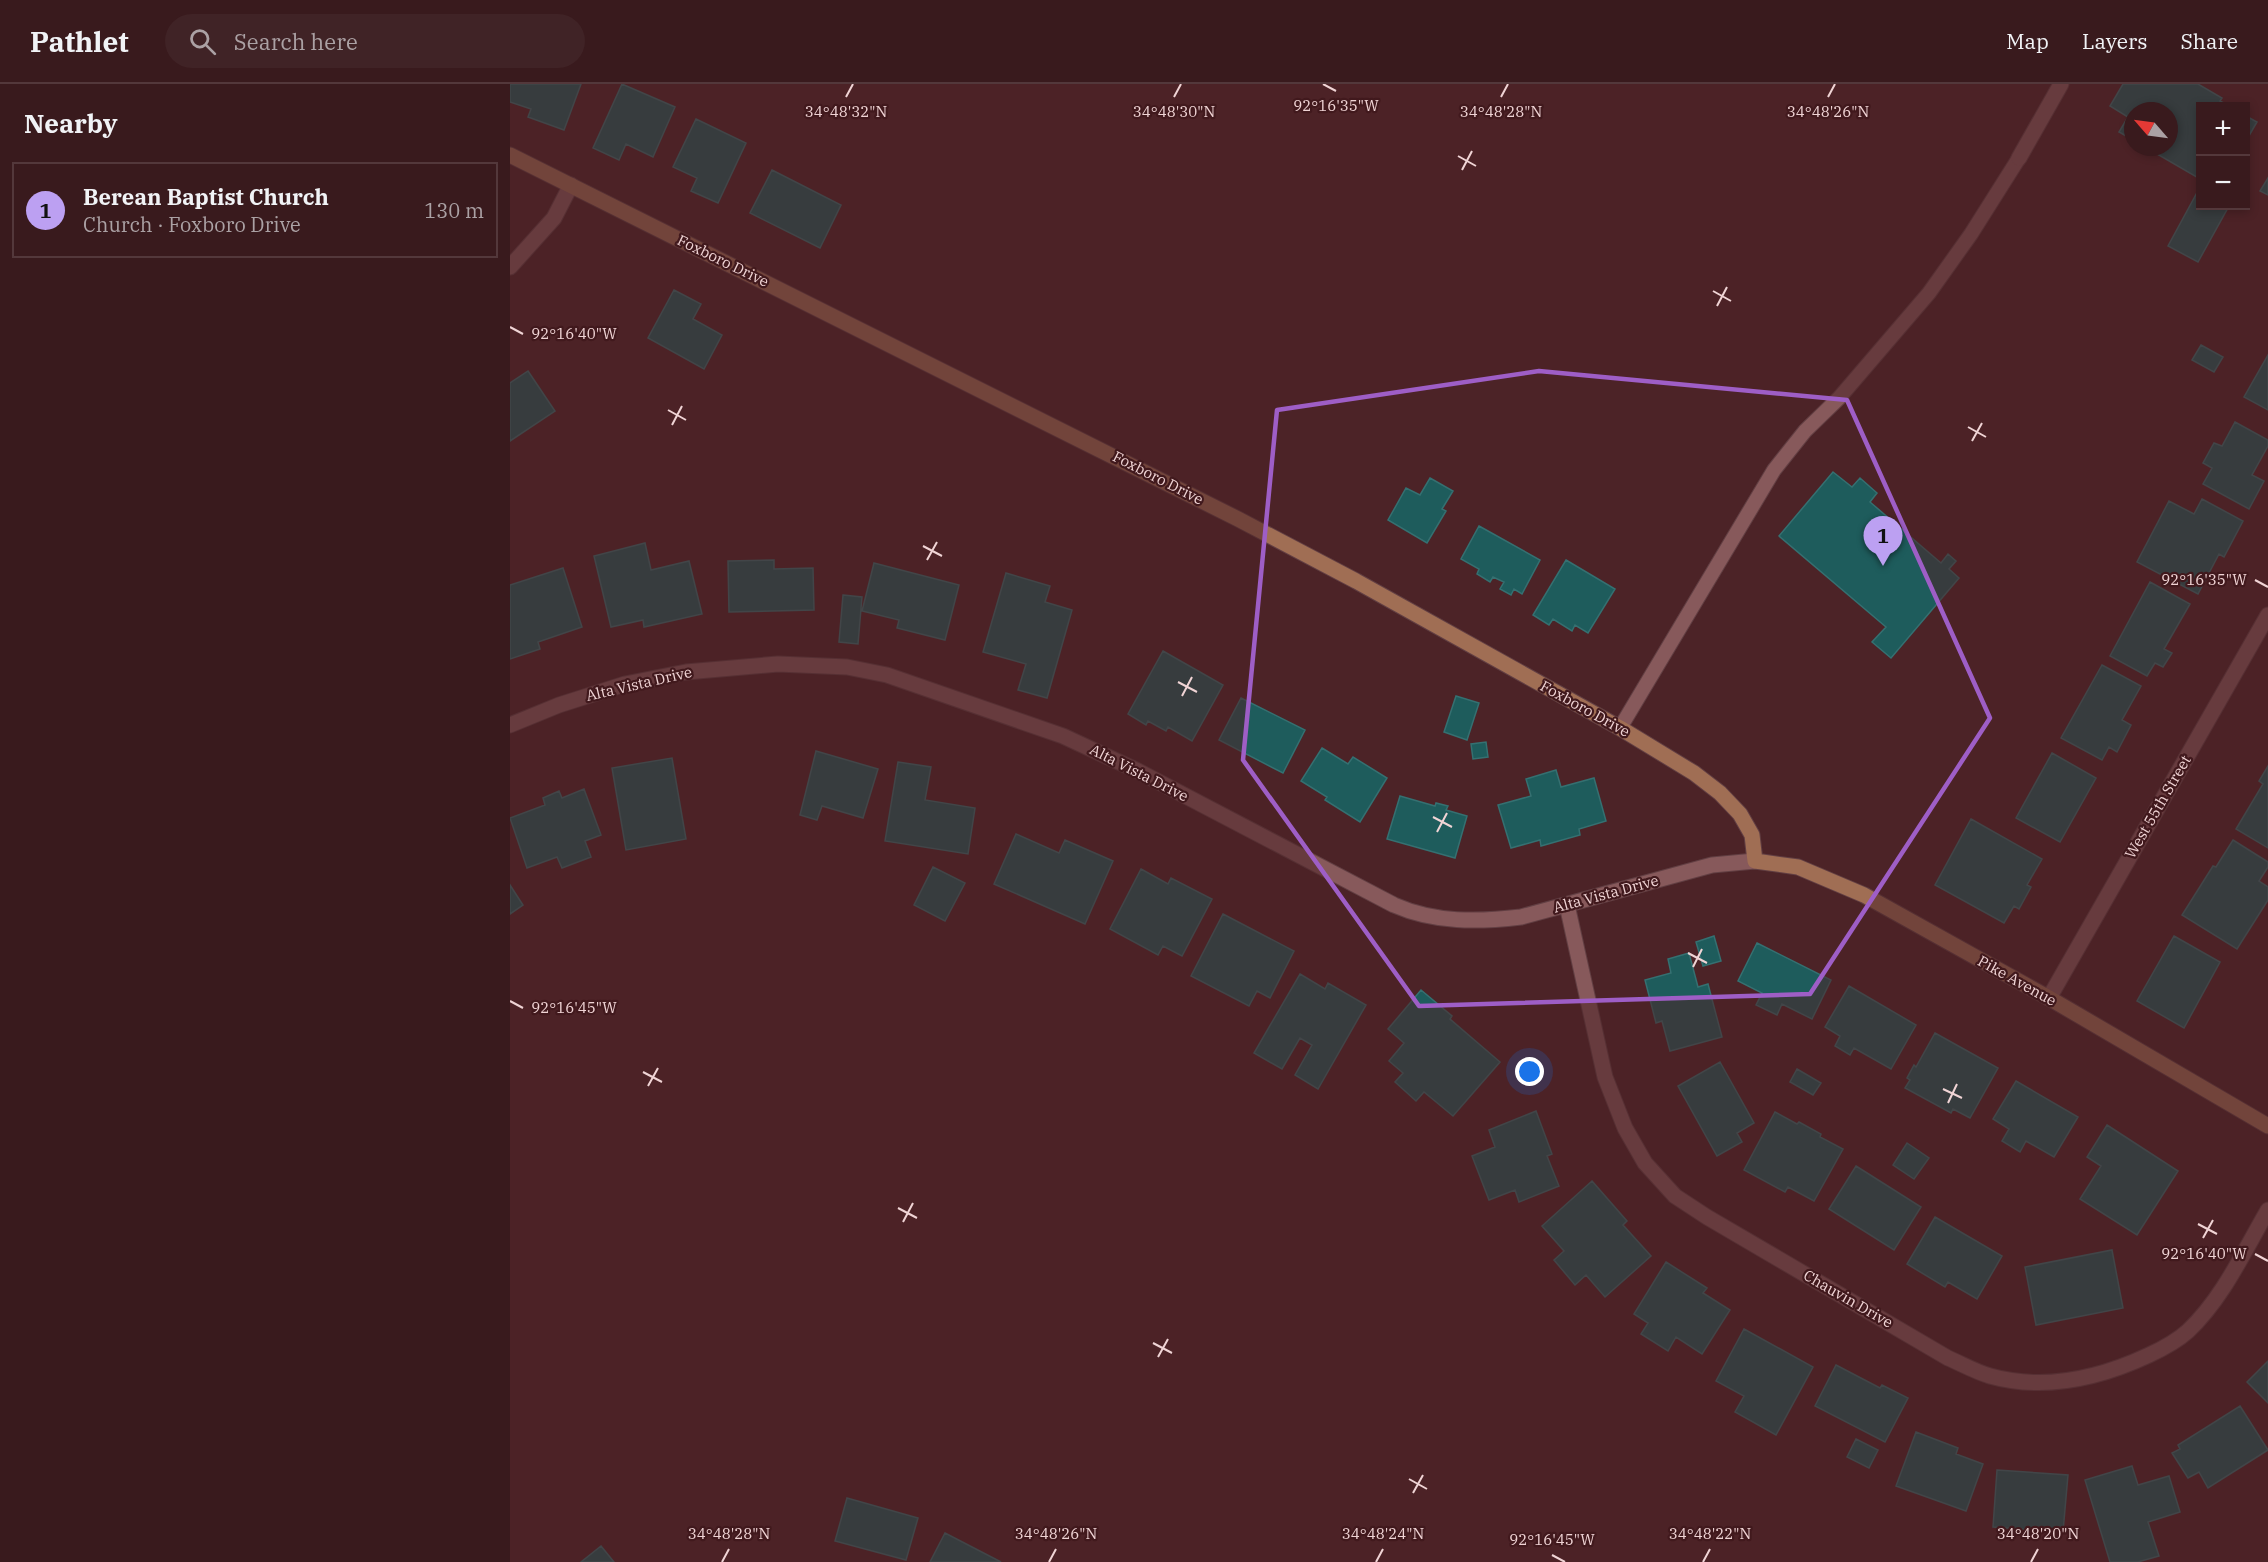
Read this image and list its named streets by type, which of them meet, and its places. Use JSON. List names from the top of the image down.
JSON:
{
  "streets": {
    "street": [
      "Foxboro Drive",
      "Alta Vista Drive",
      "West 55th Street",
      "Pike Avenue",
      "Chauvin Drive"
    ]
  },
  "crossings": [
    ["Foxboro Drive", "Alta Vista Drive"],
    ["Foxboro Drive", "Pike Avenue"],
    ["Alta Vista Drive", "Pike Avenue"],
    ["Alta Vista Drive", "Chauvin Drive"],
    ["West 55th Street", "Pike Avenue"]
  ],
  "north": "top left",
  "page": {
    "header": "Pathlet",
    "search": "Search here",
    "nav": ["Map", "Layers", "Share"],
    "heading": "Nearby",
    "map_buttons": ["+", "−"],
    "list": [
      {
        "mark": "1",
        "name": "Berean Baptist Church",
        "note": "Church · Foxboro Drive",
        "value": "130 m"
      }
    ],
    "pins": "1"
  },
  "coordinates": [
    "92°16'35\"W",
    "34°48'28\"N",
    "34°48'26\"N",
    "34°48'32\"N",
    "34°48'30\"N",
    "92°16'40\"W",
    "92°16'45\"W",
    "34°48'24\"N",
    "34°48'22\"N",
    "34°48'20\"N"
  ]
}
